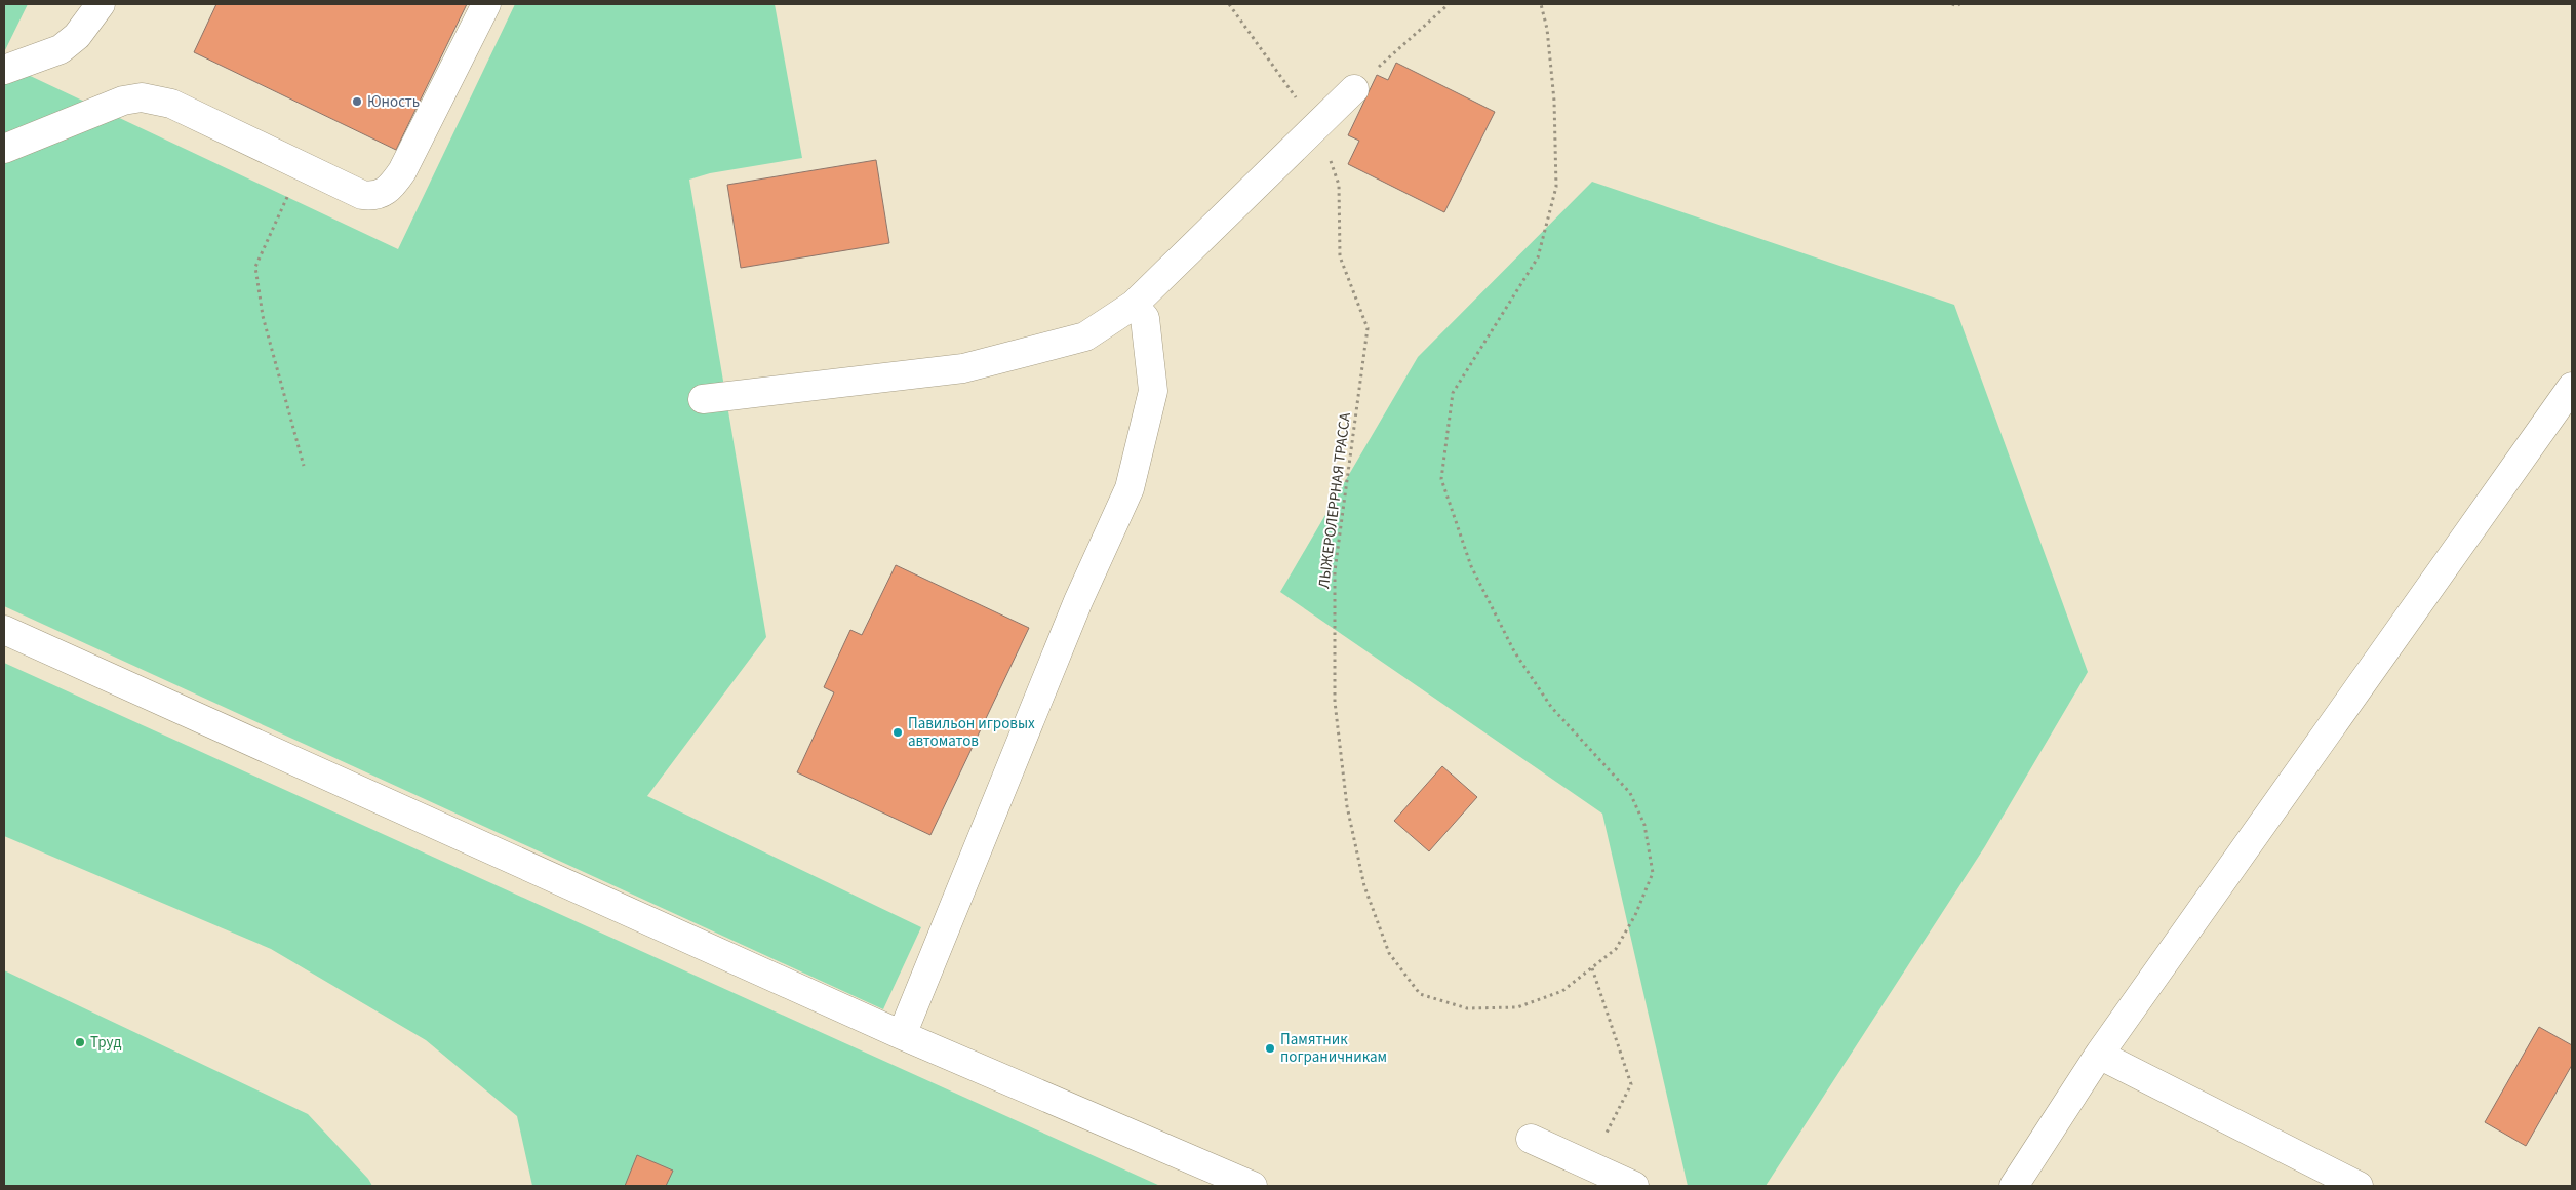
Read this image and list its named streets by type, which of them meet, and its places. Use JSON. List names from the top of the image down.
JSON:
{
  "streets": {
    "path": ["ЛЫЖЕРОЛЕРРНАЯ ТРАССА"]
  },
  "places": [
    "Юность",
    "Павильон игровых автоматов",
    "Труд",
    "Памятник пограничникам"
  ]
}
